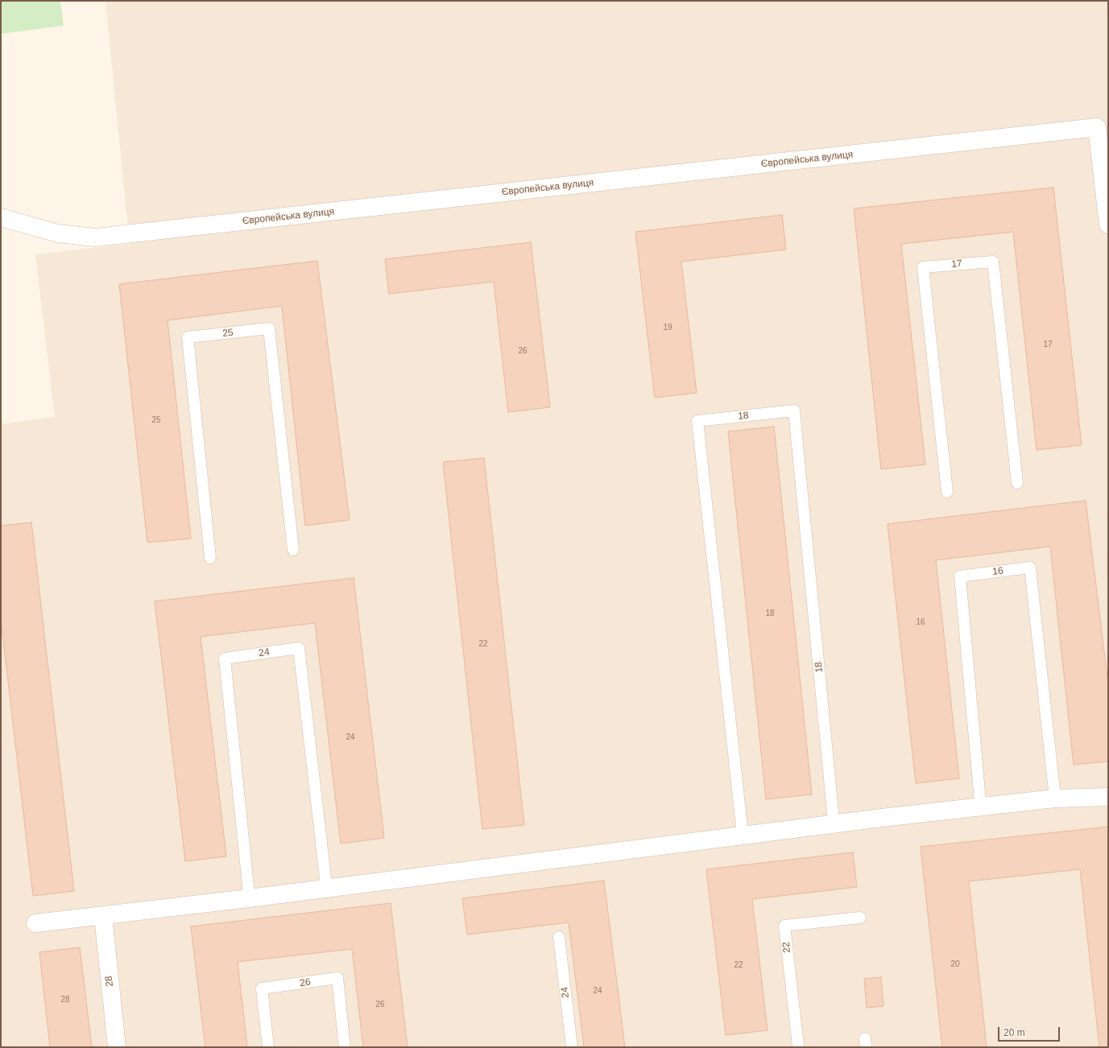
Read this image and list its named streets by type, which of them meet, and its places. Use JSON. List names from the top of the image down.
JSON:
{
  "streets": {
    "street": ["Європейська вулиця", "28"],
    "lane": [
      "17",
      "25",
      "18",
      "16",
      "24",
      "22",
      "26"
    ]
  },
  "house_numbers": [
    "19",
    "17",
    "26",
    "25",
    "18",
    "16",
    "22",
    "24",
    "20",
    "22",
    "24",
    "28",
    "26"
  ],
  "scale_bar": "20 m"
}
